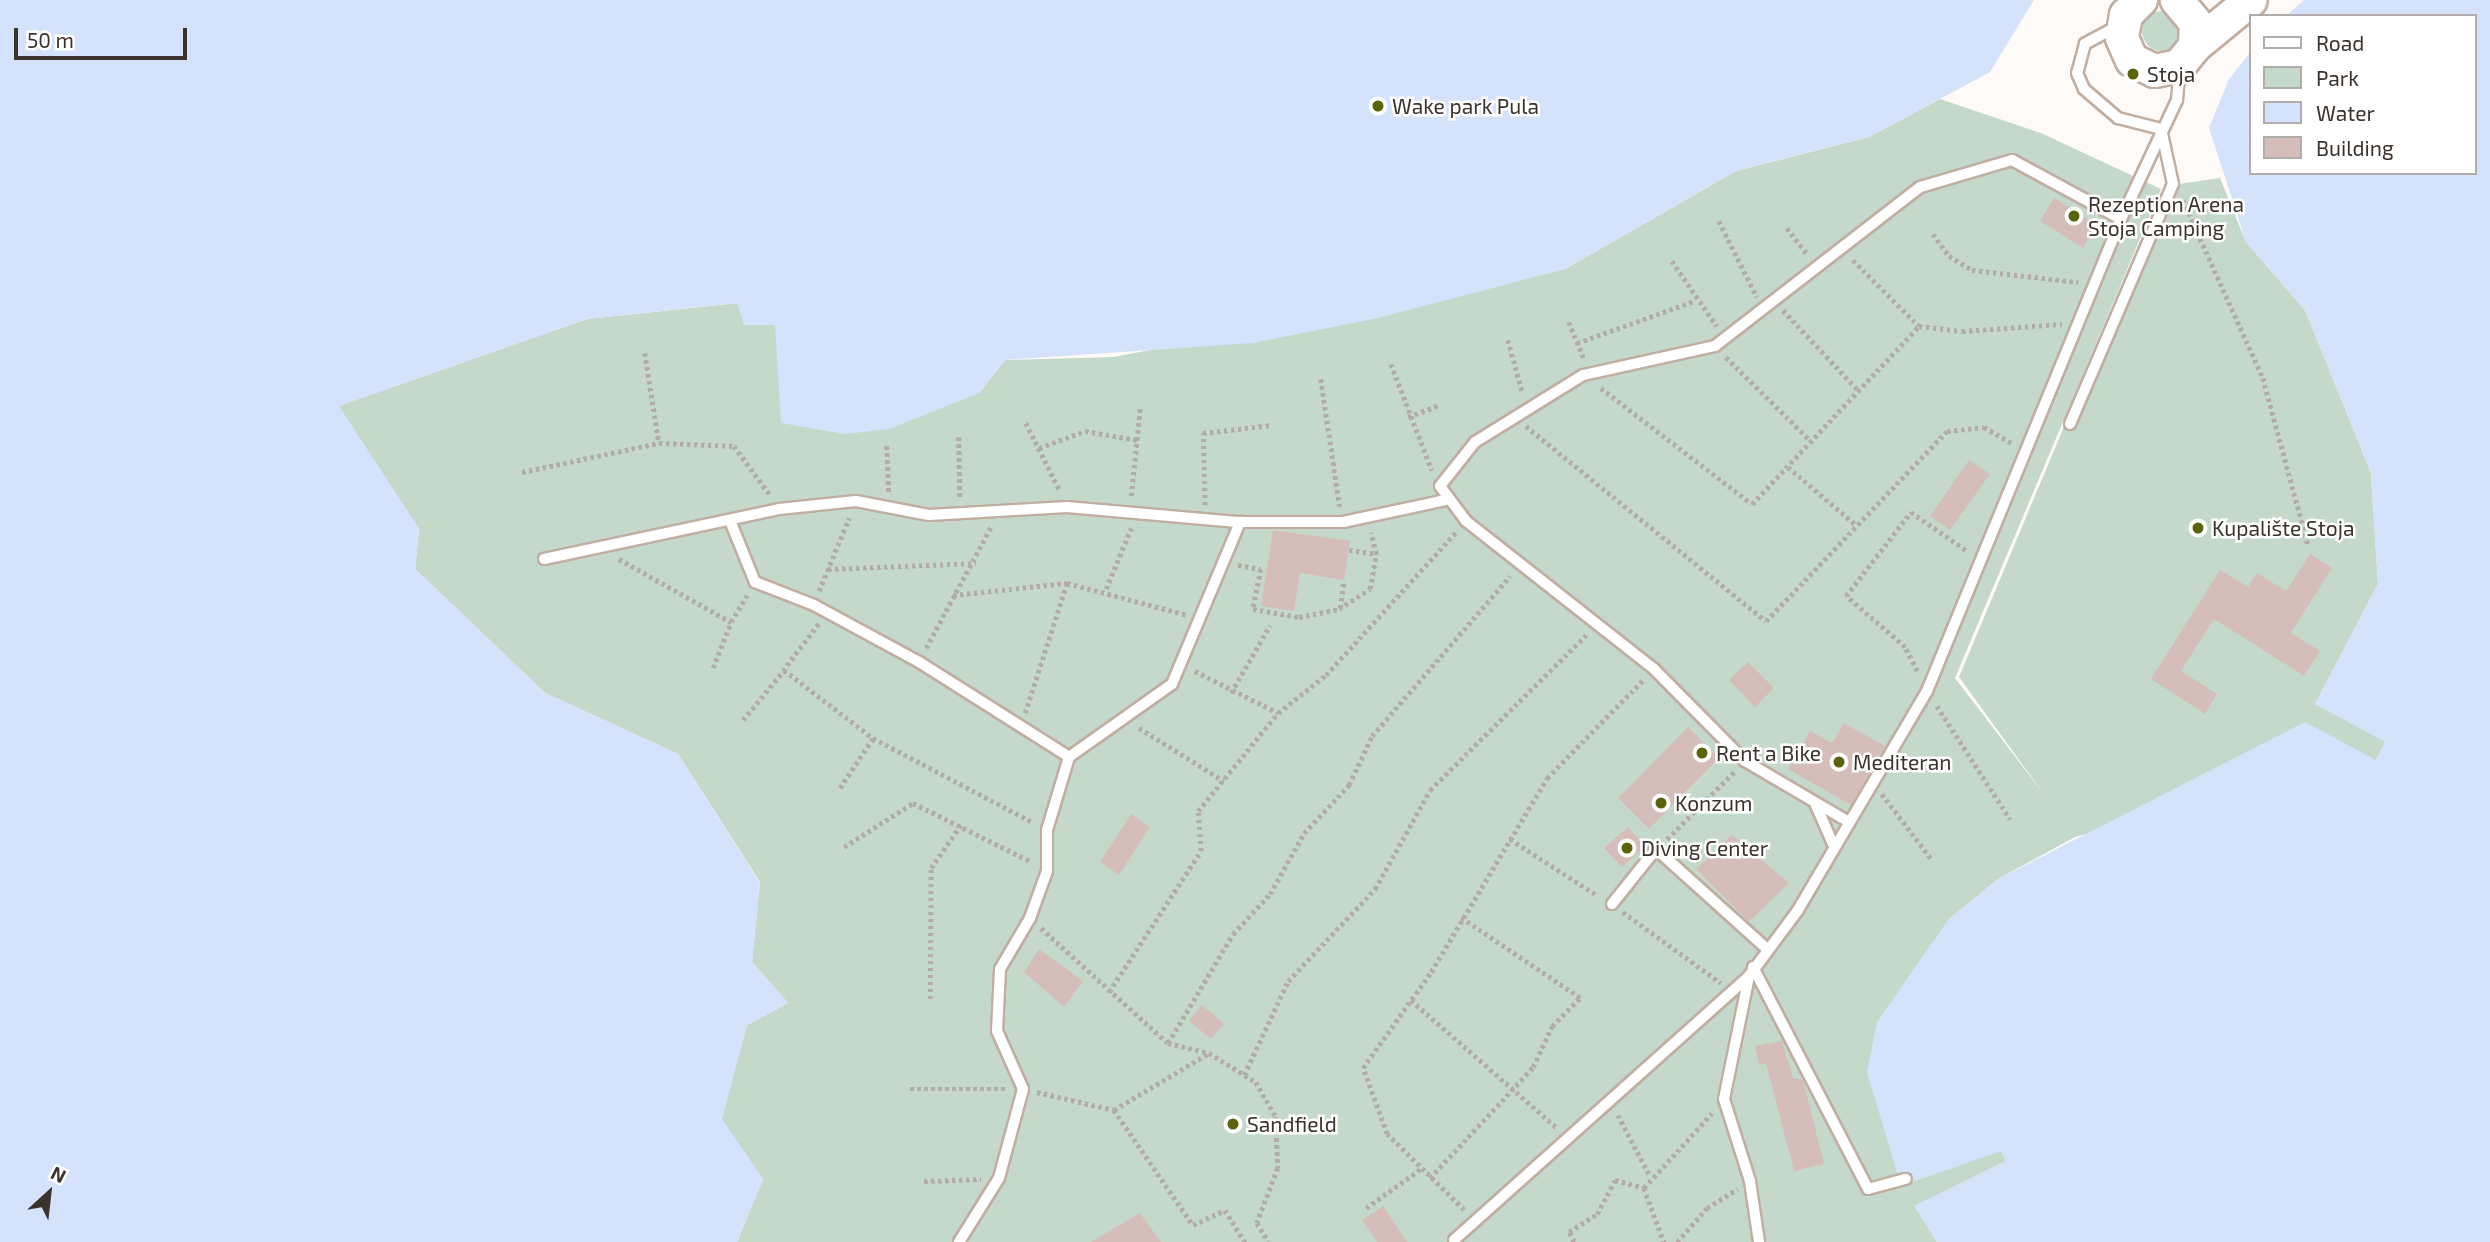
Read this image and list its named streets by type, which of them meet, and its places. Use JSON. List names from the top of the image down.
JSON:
{
  "places": [
    "Stoja",
    "Wake park Pula",
    "Rezeption Arena Stoja Camping",
    "Kupalište Stoja",
    "Rent a Bike",
    "Mediteran",
    "Konzum",
    "Diving Center",
    "Sandfield"
  ],
  "legend": [
    "Road",
    "Park",
    "Water",
    "Building"
  ],
  "scale_bar": "50 m",
  "north": "top right"
}
